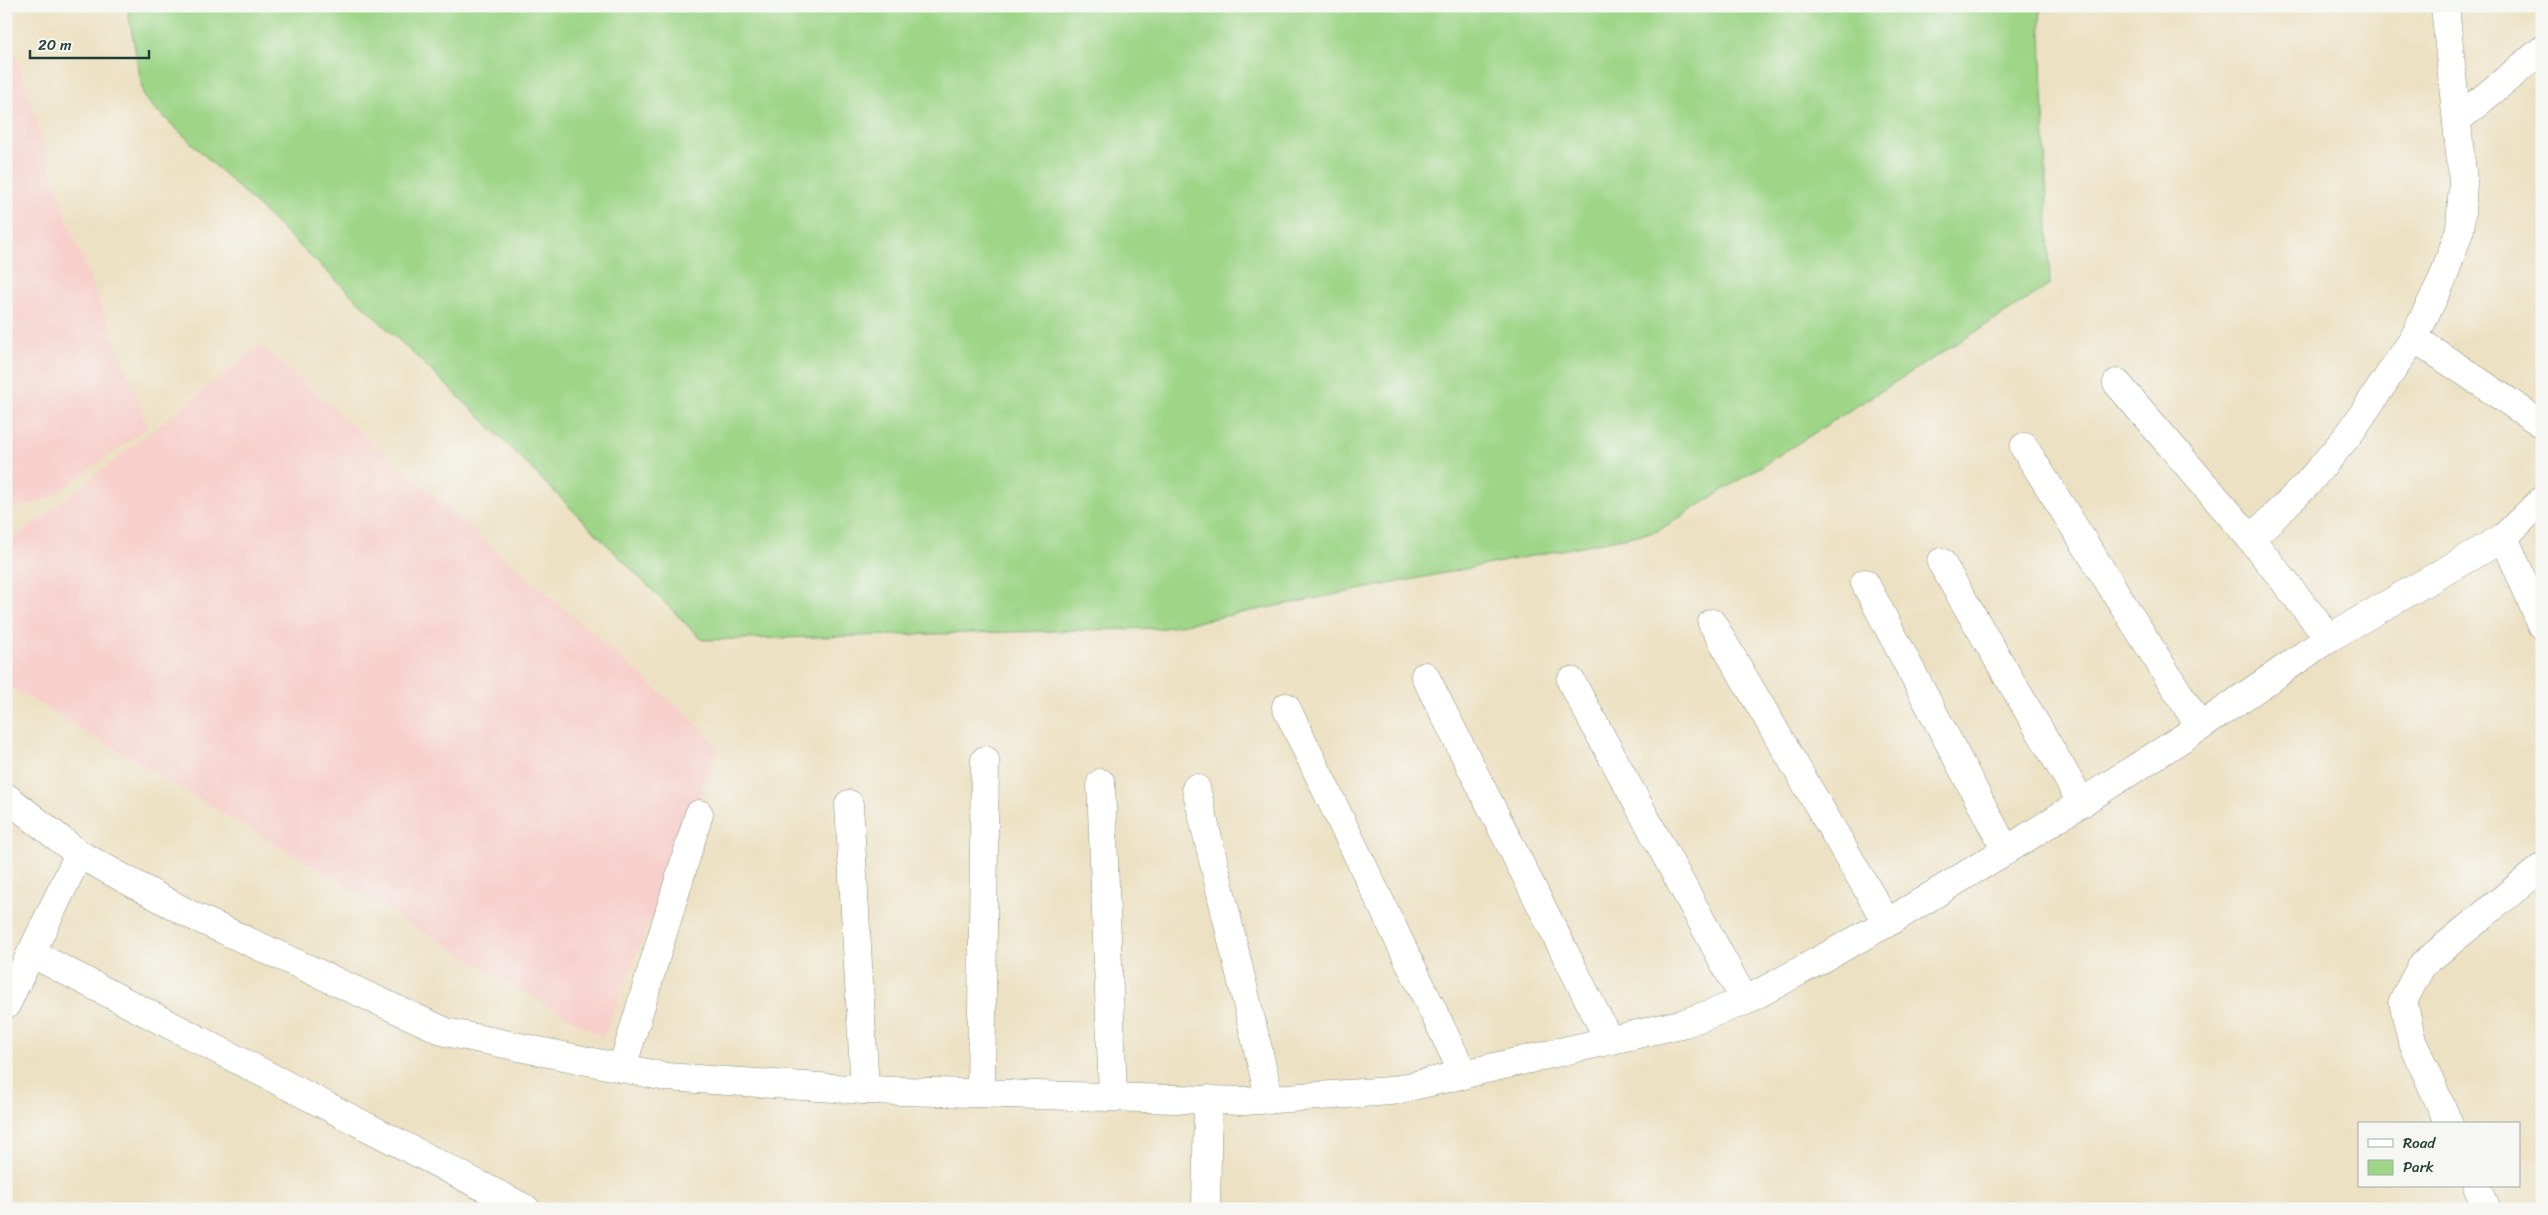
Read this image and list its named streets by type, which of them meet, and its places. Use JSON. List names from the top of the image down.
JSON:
{
  "legend": ["Road", "Park"],
  "scale_bar": "20 m"
}
